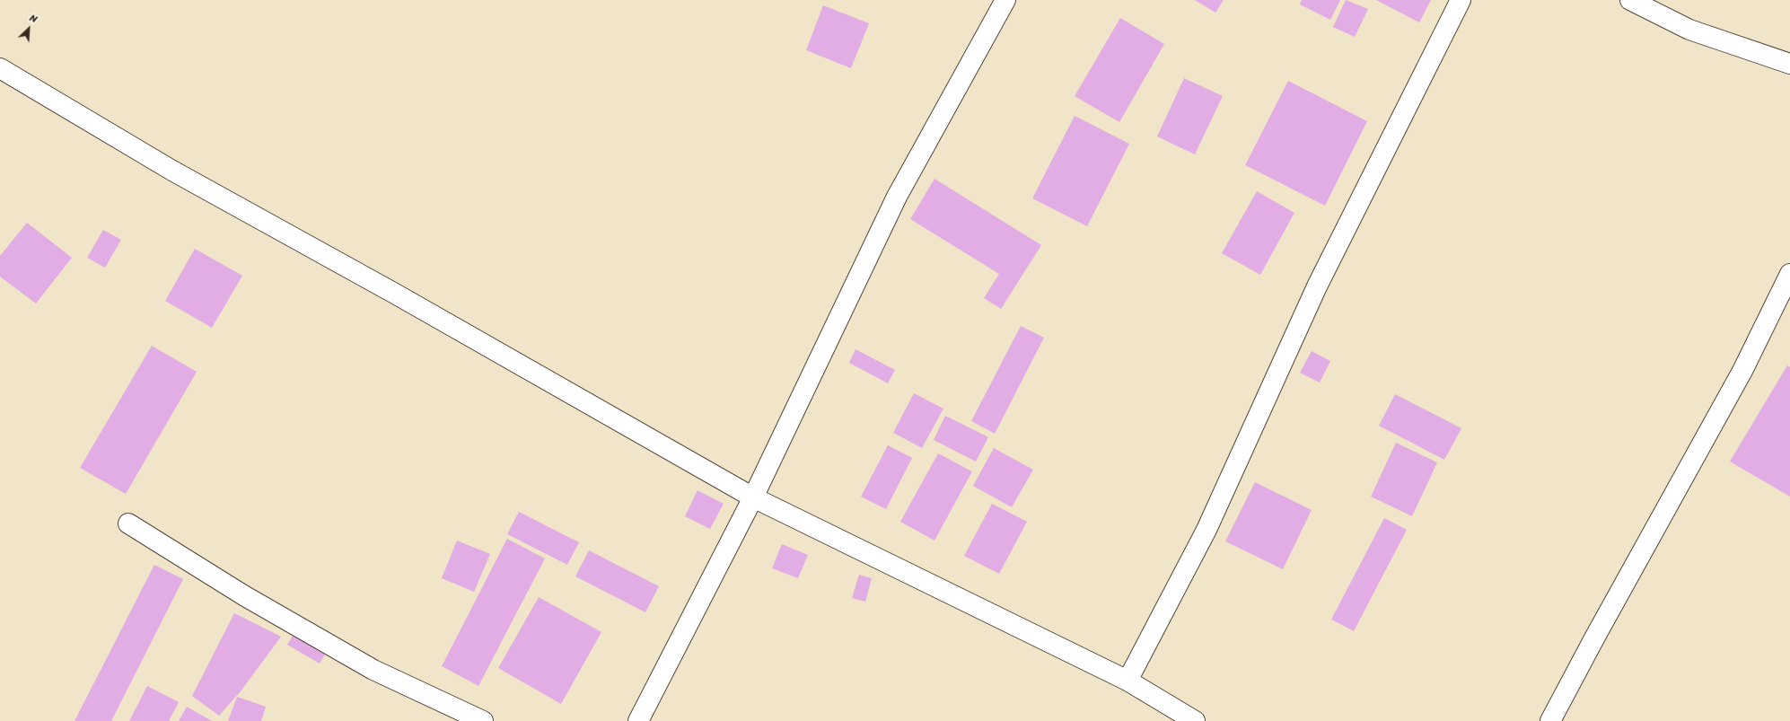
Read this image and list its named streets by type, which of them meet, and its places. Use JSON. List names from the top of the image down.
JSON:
{
  "north": "top right"
}
